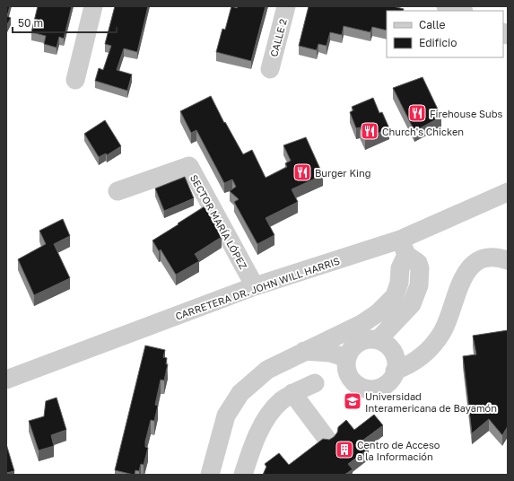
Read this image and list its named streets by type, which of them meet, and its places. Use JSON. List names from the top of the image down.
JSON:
{
  "streets": {
    "street": ["CALLE 2", "SECTOR MARÍA LÓPEZ", "CARRETERA DR. JOHN WILL HARRIS"]
  },
  "crossings": [
    ["SECTOR MARÍA LÓPEZ", "CARRETERA DR. JOHN WILL HARRIS"]
  ],
  "places": {
    "restaurant": ["Firehouse Subs", "Church's Chicken", "Burger King"],
    "school or university": ["Universidad Interamericana de Bayamón"],
    "building": ["Centro de Acceso a la Información"]
  },
  "legend": ["Calle", "Edificio"],
  "scale_bar": "50 m"
}
